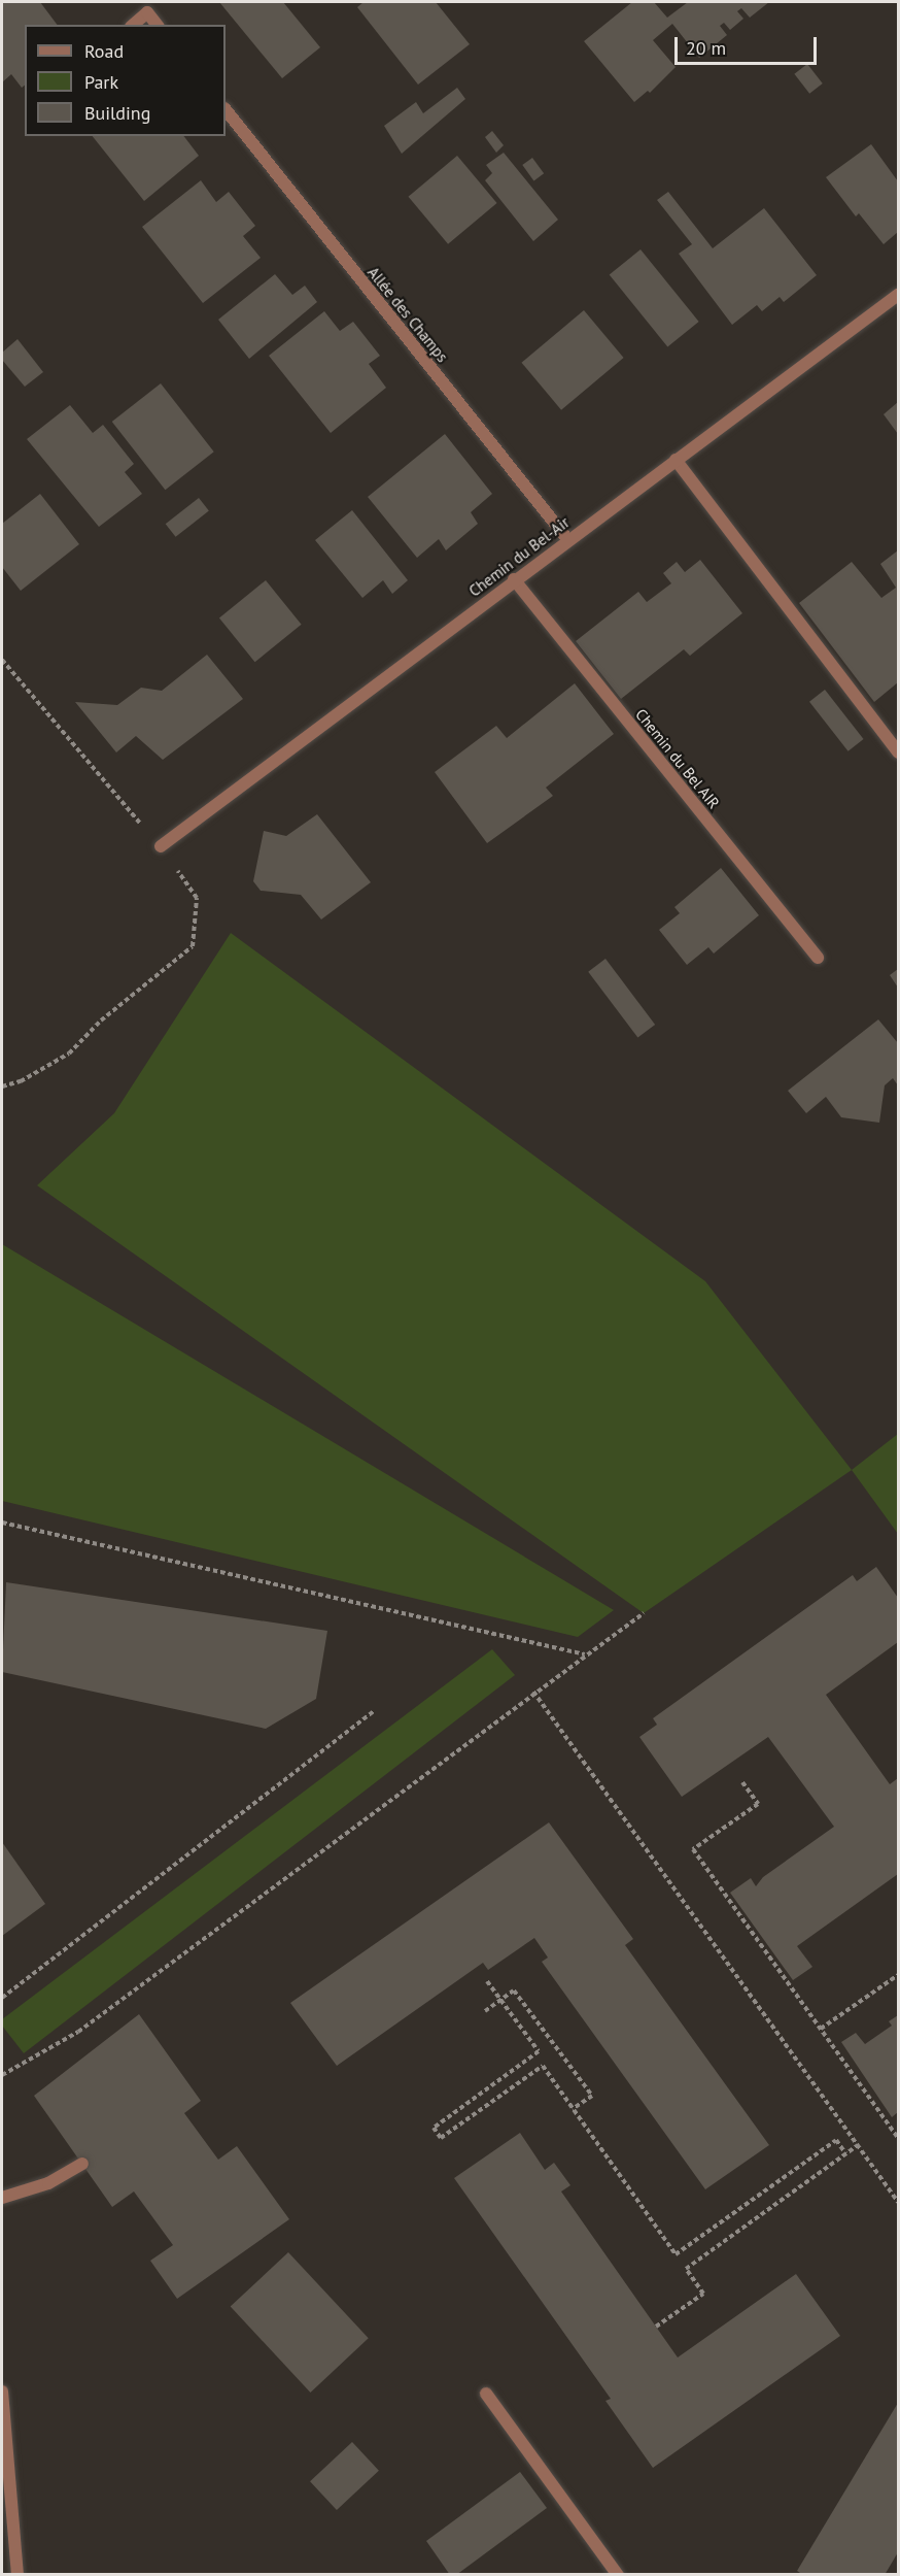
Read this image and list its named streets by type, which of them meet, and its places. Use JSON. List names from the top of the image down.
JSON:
{
  "streets": {
    "street": ["Allée des Champs", "Chemin du Bel-Air", "Chemin du Bel AIR"]
  },
  "crossings": [
    ["Allée des Champs", "Chemin du Bel-Air"],
    ["Chemin du Bel-Air", "Chemin du Bel AIR"]
  ],
  "legend": ["Road", "Park", "Building"],
  "scale_bar": "20 m"
}
